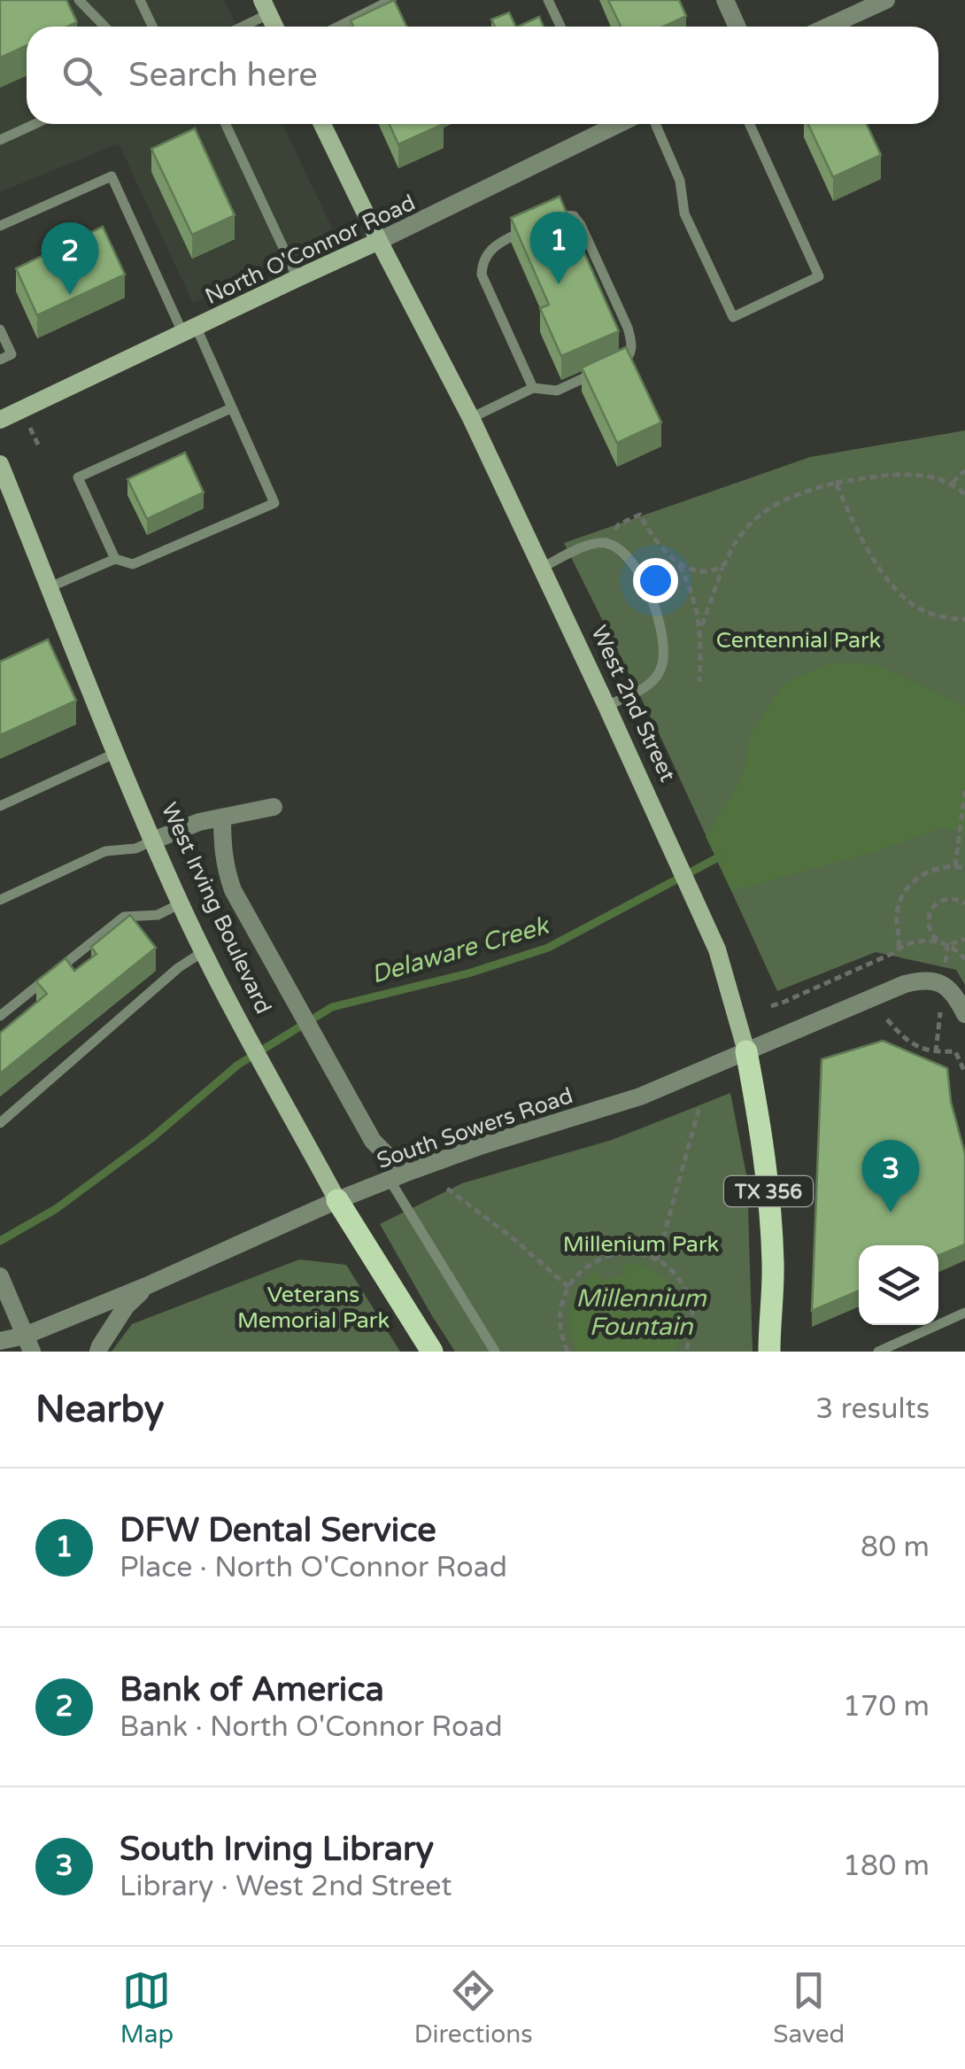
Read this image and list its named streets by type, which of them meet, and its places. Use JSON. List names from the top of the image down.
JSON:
{
  "streets": {
    "main road": [
      "North O'Connor Road",
      "West 2nd Street",
      "West Irving Boulevard",
      "TX 356"
    ],
    "street": ["South Sowers Road"]
  },
  "crossings": [
    ["North O'Connor Road", "West 2nd Street"],
    ["West 2nd Street", "South Sowers Road"],
    ["West Irving Boulevard", "South Sowers Road"]
  ],
  "water": ["Delaware Creek", "Millennium Fountain"],
  "parks": ["Centennial Park", "Millenium Park", "Veterans Memorial Park"],
  "page": {
    "search": "Search here",
    "pins": ["1", "2", "3"],
    "heading": ["Nearby", "3 results"],
    "list": [
      {
        "mark": "1",
        "name": "DFW Dental Service",
        "note": "Place · North O'Connor Road",
        "value": "80 m"
      },
      {
        "mark": "2",
        "name": "Bank of America",
        "note": "Bank · North O'Connor Road",
        "value": "170 m"
      },
      {
        "mark": "3",
        "name": "South Irving Library",
        "note": "Library · West 2nd Street",
        "value": "180 m"
      }
    ],
    "nav": ["Map", "Directions", "Saved"]
  }
}
